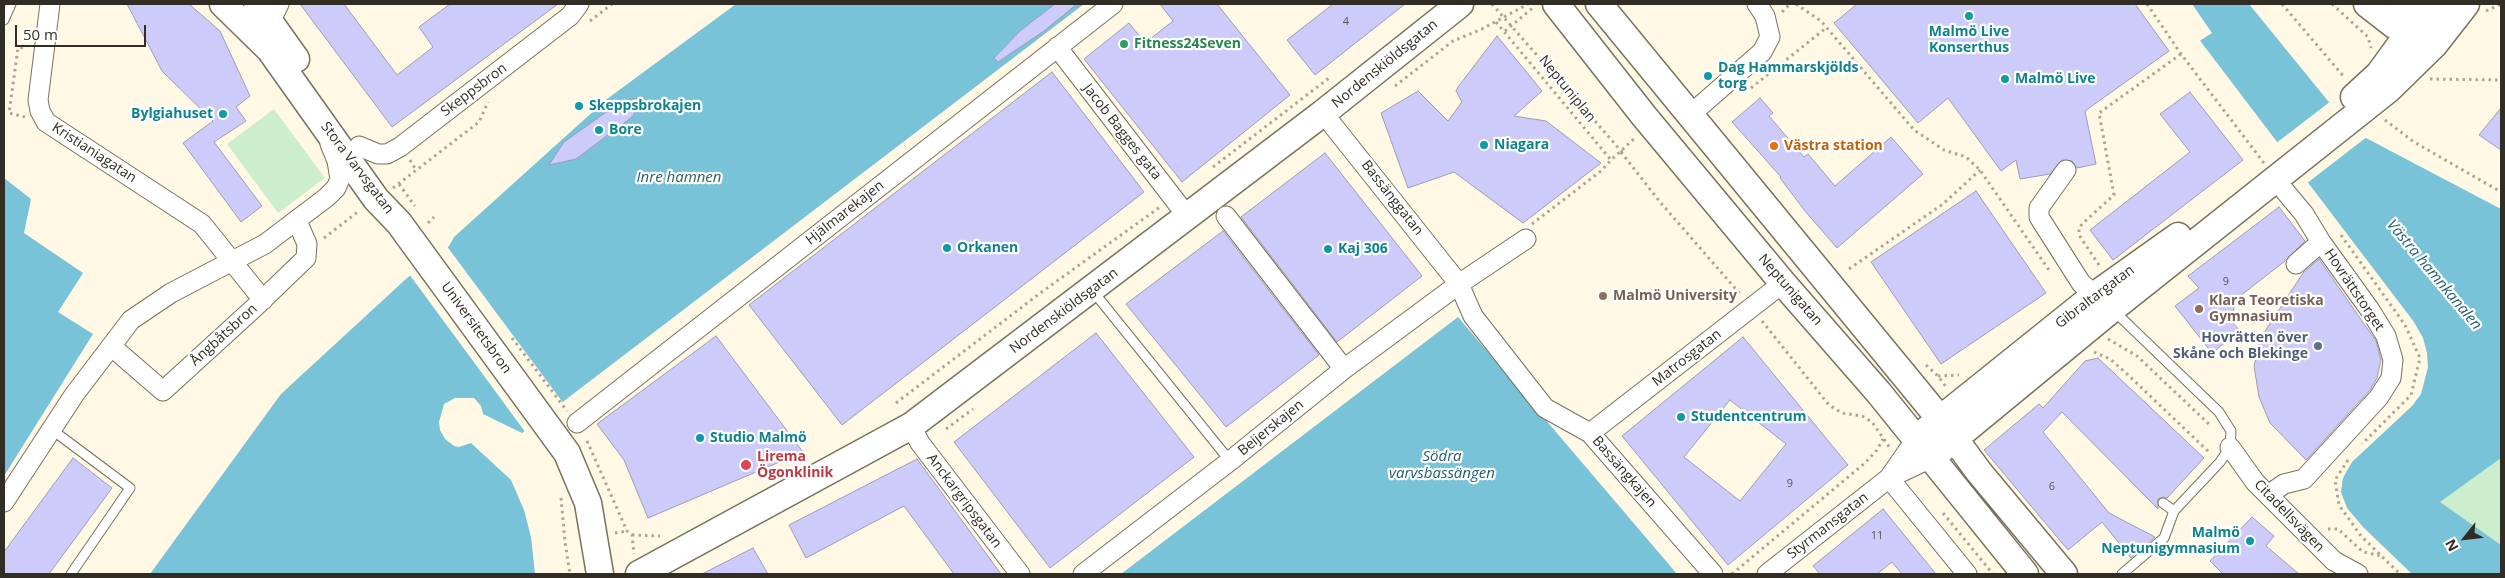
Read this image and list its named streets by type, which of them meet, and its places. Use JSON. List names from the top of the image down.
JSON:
{
  "streets": {
    "street": [
      "Nordenskiöldsgatan",
      "Skeppsbron",
      "Jacob Bagges gata",
      "Kristianiagatan",
      "Stora Varvsgatan",
      "Bassänggatan",
      "Hjälmarekajen",
      "Neptunigatan",
      "Hovrättstorget",
      "Gibraltargatan",
      "Universitetsbron",
      "Ångbåtsbron",
      "Matrosgatan",
      "Beijerskajen",
      "Bassängkajen",
      "Anckargripsgatan",
      "Citadellsvägen",
      "Styrmansgatan"
    ],
    "path": ["Neptuniplan"]
  },
  "crossings": [
    ["Nordenskiöldsgatan", "Jacob Bagges gata"],
    ["Nordenskiöldsgatan", "Bassänggatan"],
    ["Nordenskiöldsgatan", "Anckargripsgatan"],
    ["Skeppsbron", "Stora Varvsgatan"],
    ["Jacob Bagges gata", "Hjälmarekajen"],
    ["Kristianiagatan", "Ångbåtsbron"],
    ["Stora Varvsgatan", "Universitetsbron"],
    ["Bassänggatan", "Beijerskajen"],
    ["Bassänggatan", "Bassängkajen"],
    ["Hjälmarekajen", "Universitetsbron"],
    ["Neptunigatan", "Gibraltargatan"],
    ["Neptunigatan", "Matrosgatan"],
    ["Neptunigatan", "Styrmansgatan"],
    ["Hovrättstorget", "Gibraltargatan"],
    ["Hovrättstorget", "Citadellsvägen"],
    ["Gibraltargatan", "Styrmansgatan"],
    ["Matrosgatan", "Bassängkajen"],
    ["Beijerskajen", "Bassängkajen"]
  ],
  "water": ["Inre hamnen", "Västra hamnkanalen", "Södra varvsbassängen"],
  "places": [
    "Malmö Live Konserthus",
    "Fitness24Seven",
    "Dag Hammarskjölds torg",
    "Malmö Live",
    "Skeppsbrokajen",
    "Bylgiahuset",
    "Bore",
    "Niagara",
    "Västra station",
    "Orkanen",
    "Kaj 306",
    "Malmö University",
    "Klara Teoretiska Gymnasium",
    "Hovrätten över Skåne och Blekinge",
    "Studentcentrum",
    "Studio Malmö",
    "Lirema Ögonklinik",
    "Malmö Neptunigymnasium"
  ],
  "house_numbers": [
    "4",
    "9",
    "9",
    "6",
    "11"
  ],
  "scale_bar": "50 m",
  "north": "bottom left"
}
